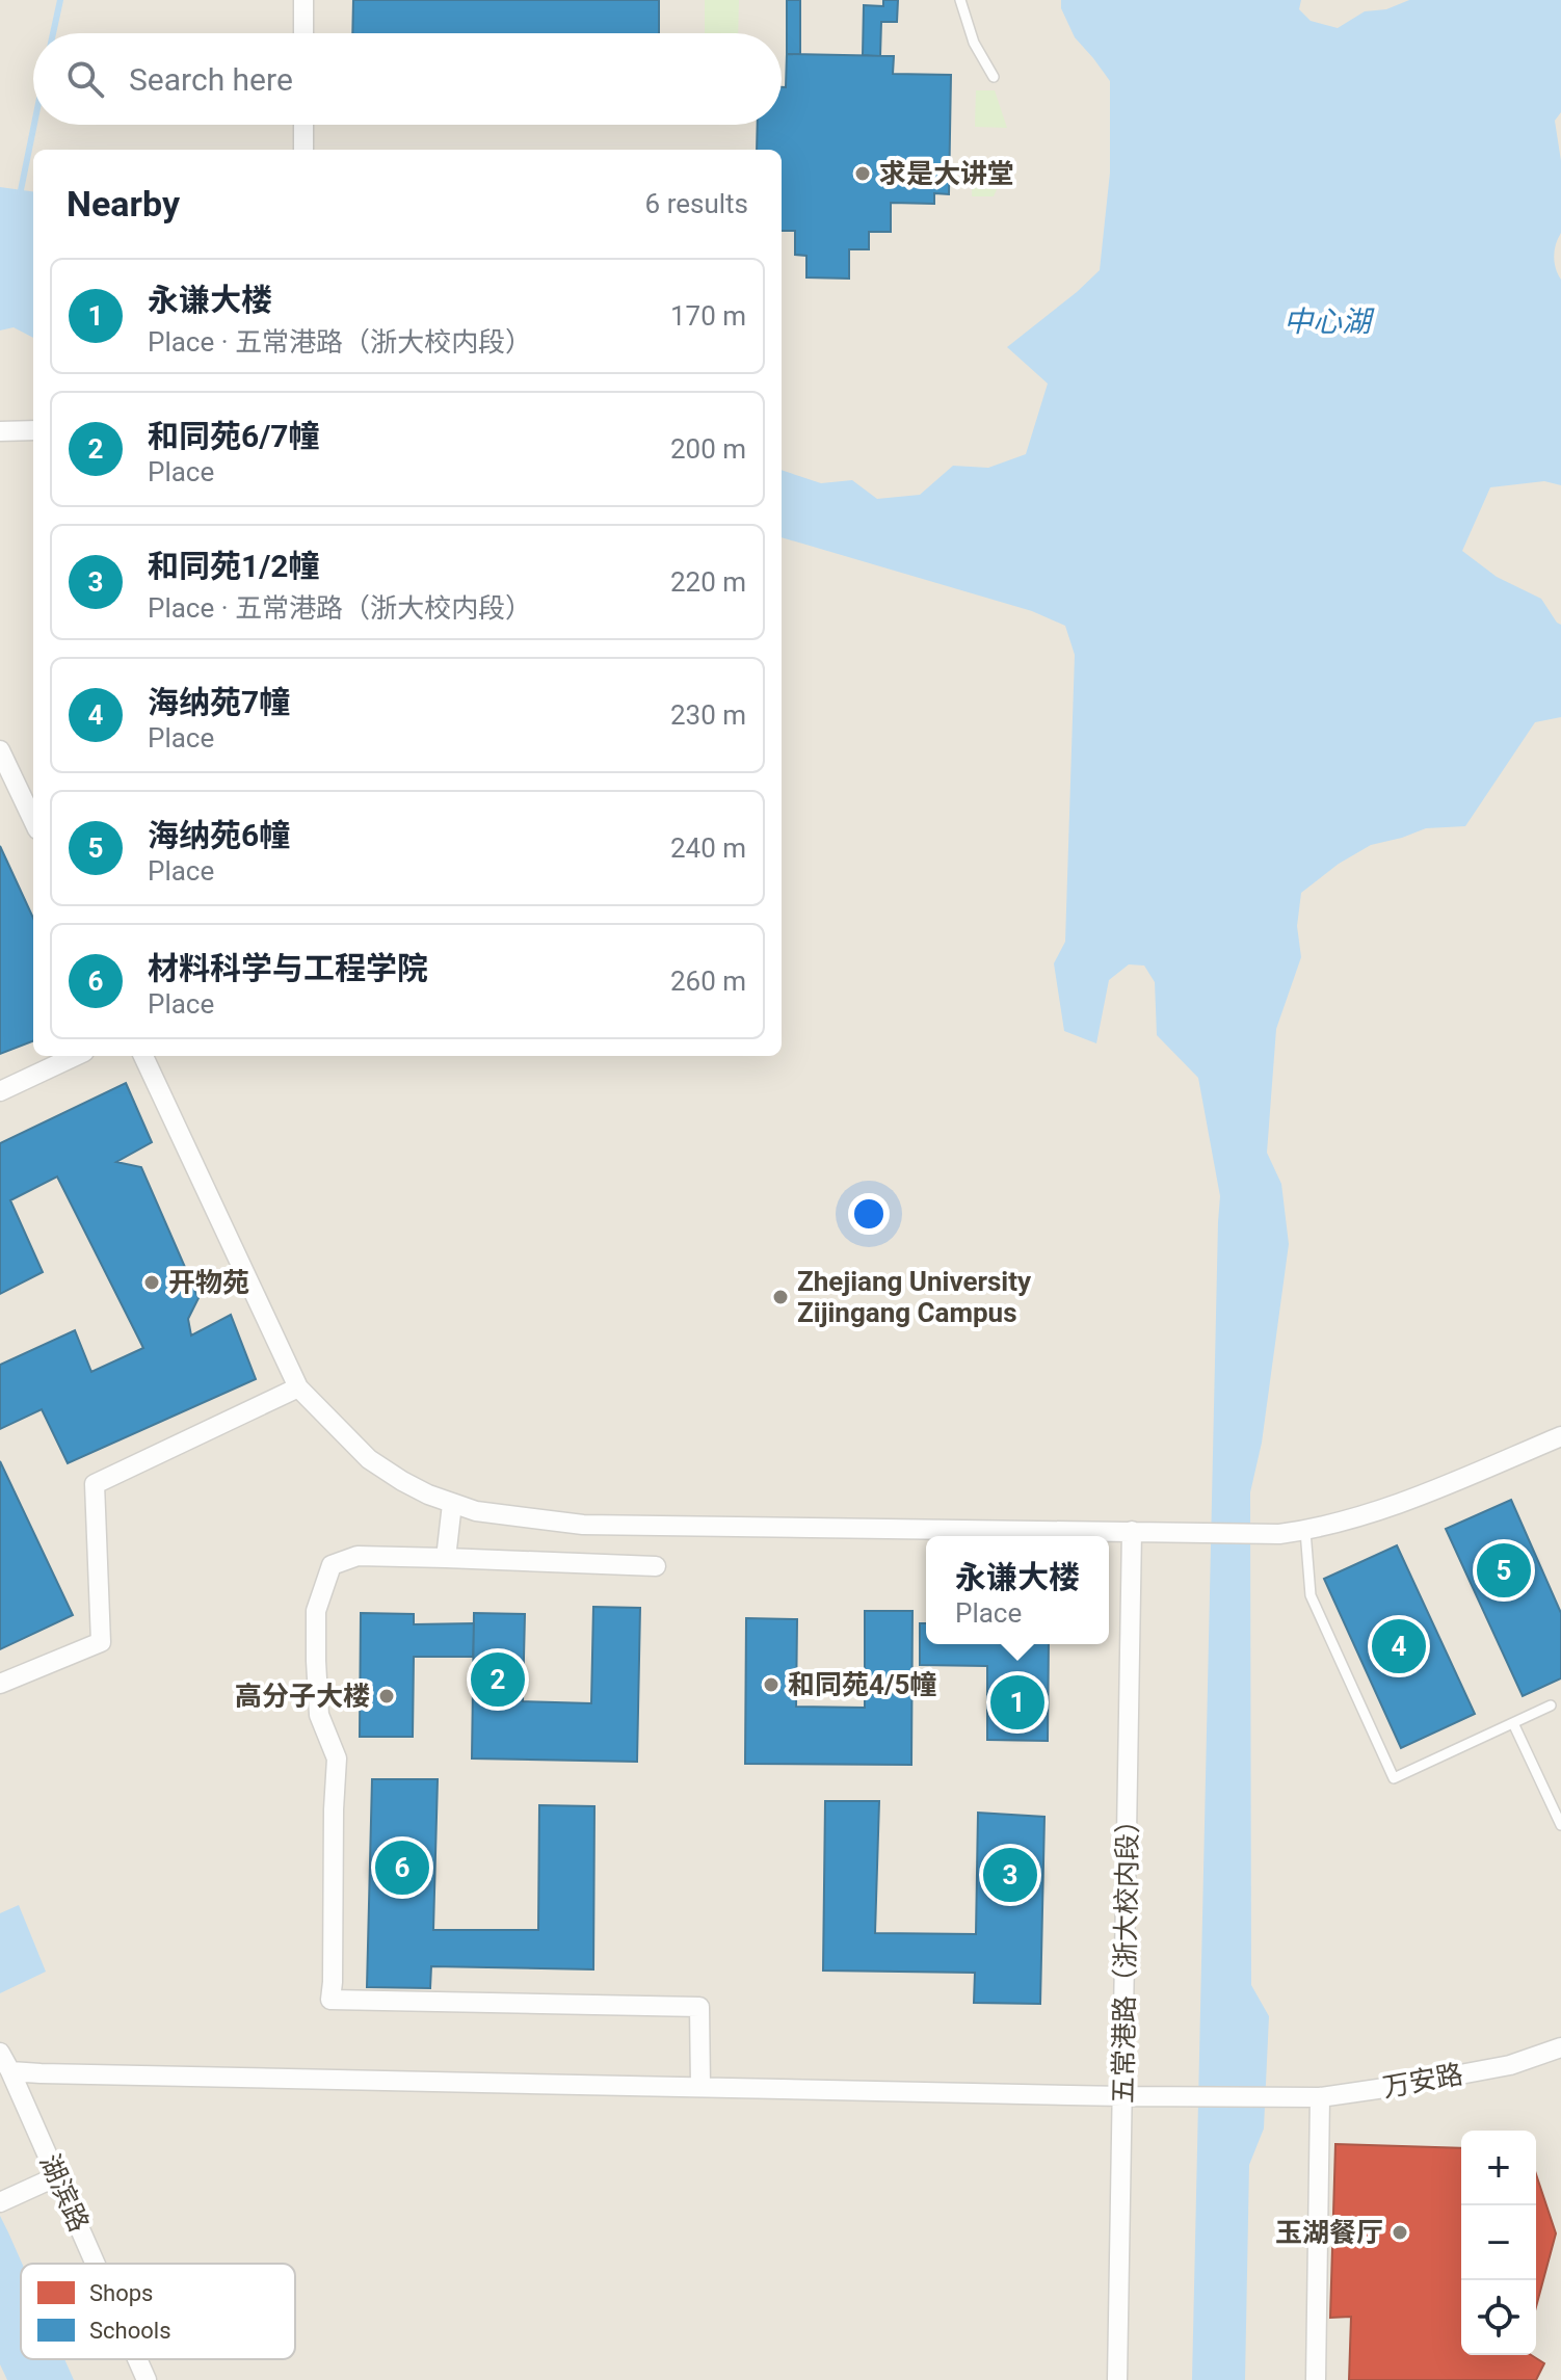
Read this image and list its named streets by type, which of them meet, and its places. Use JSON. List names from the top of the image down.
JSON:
{
  "streets": {
    "street": ["五常港路（浙大校内段）", "万安路", "湖滨路"]
  },
  "crossings": [
    ["五常港路（浙大校内段）", "万安路"]
  ],
  "water": ["中心湖"],
  "places": [
    "求是大讲堂",
    "开物苑",
    "Zhejiang University Zijingang Campus",
    "和同苑4/5幢",
    "高分子大楼",
    "玉湖餐厅"
  ],
  "legend": ["Shops", "Schools"],
  "page": {
    "search": "Search here",
    "heading": ["Nearby", "6 results"],
    "list": [
      {
        "mark": "1",
        "name": "永谦大楼",
        "note": "Place · 五常港路（浙大校内段）",
        "value": "170 m"
      },
      {
        "mark": "2",
        "name": "和同苑6/7幢",
        "note": "Place",
        "value": "200 m"
      },
      {
        "mark": "3",
        "name": "和同苑1/2幢",
        "note": "Place · 五常港路（浙大校内段）",
        "value": "220 m"
      },
      {
        "mark": "4",
        "name": "海纳苑7幢",
        "note": "Place",
        "value": "230 m"
      },
      {
        "mark": "5",
        "name": "海纳苑6幢",
        "note": "Place",
        "value": "240 m"
      },
      {
        "mark": "6",
        "name": "材料科学与工程学院",
        "note": "Place",
        "value": "260 m"
      }
    ],
    "popup": ["永谦大楼", "Place"],
    "pins": [
      "5",
      "4",
      "2",
      "1",
      "6",
      "3"
    ],
    "map_buttons": ["+", "−"]
  }
}
